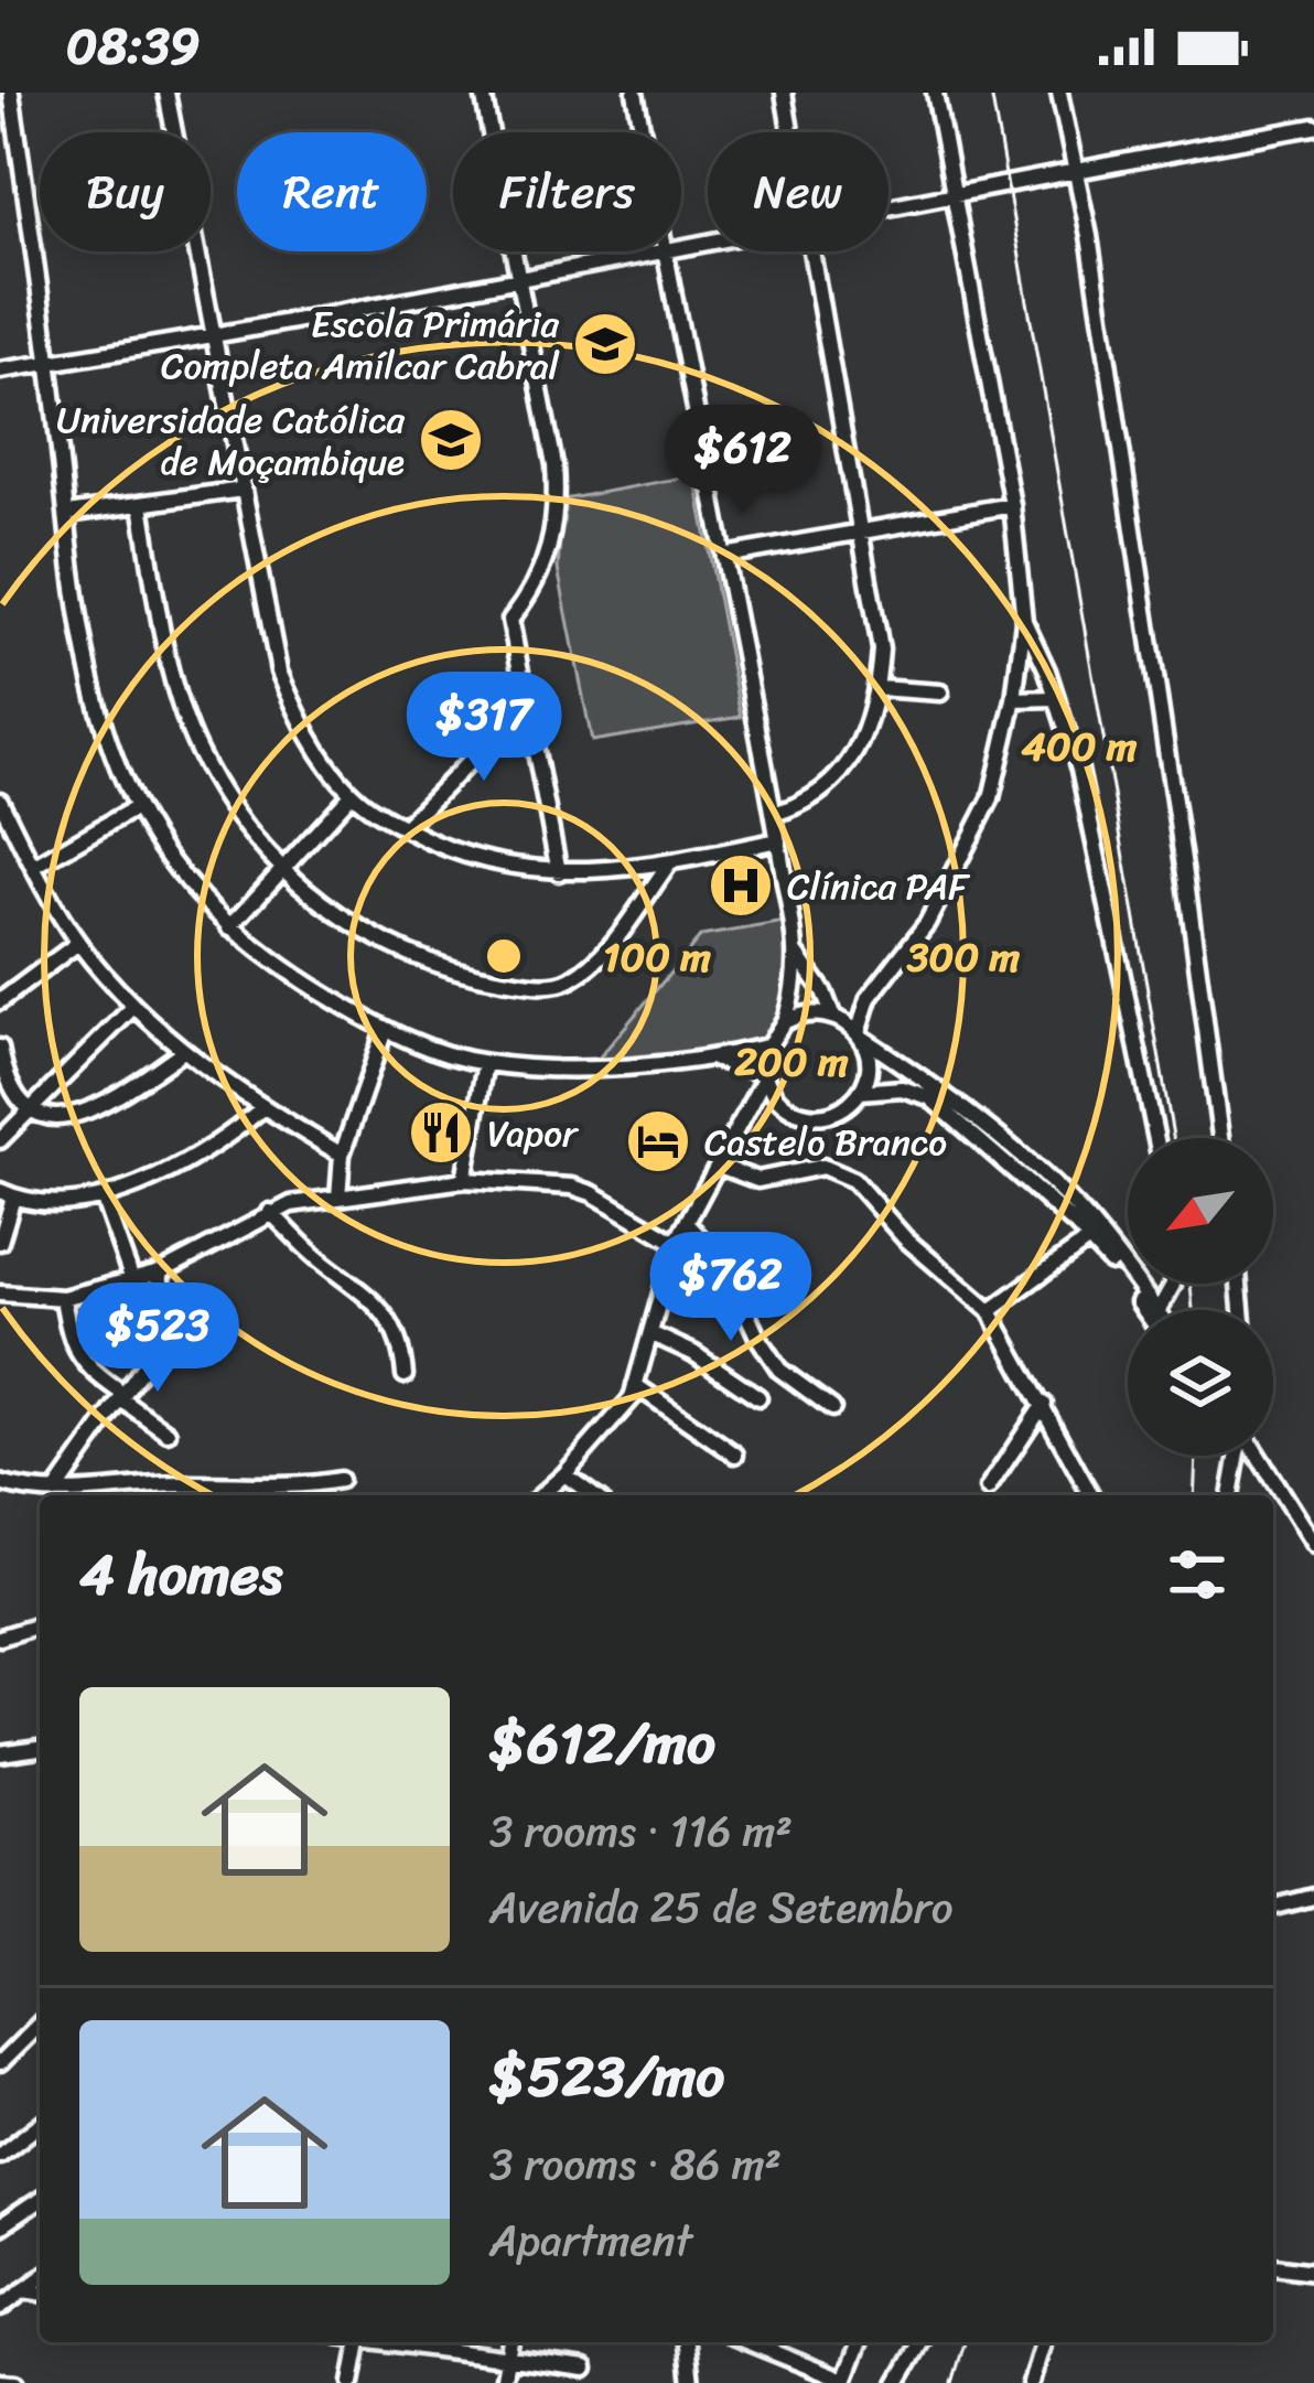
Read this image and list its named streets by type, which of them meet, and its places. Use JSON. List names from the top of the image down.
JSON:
{
  "places": {
    "school or university": ["Escola Primária Completa Amílcar Cabral", "Universidade Católica de Moçambique"],
    "hospital": ["Clínica PAF"],
    "restaurant": ["Vapor"],
    "hotel": ["Castelo Branco"]
  },
  "north": "bottom left",
  "page": {
    "status": "08:39",
    "chip": [
      "Buy",
      "Rent",
      "Filters",
      "New"
    ],
    "price": [
      "$612",
      "$317",
      "$762",
      "$523"
    ],
    "heading": "4 homes",
    "list": [
      {
        "name": "$612/mo",
        "note": "3 rooms · 116 m² · Avenida 25 de Setembro"
      },
      {
        "name": "$523/mo",
        "note": "3 rooms · 86 m² · Apartment"
      }
    ]
  },
  "rings": [
    "400 m",
    "100 m",
    "300 m",
    "200 m"
  ]
}
